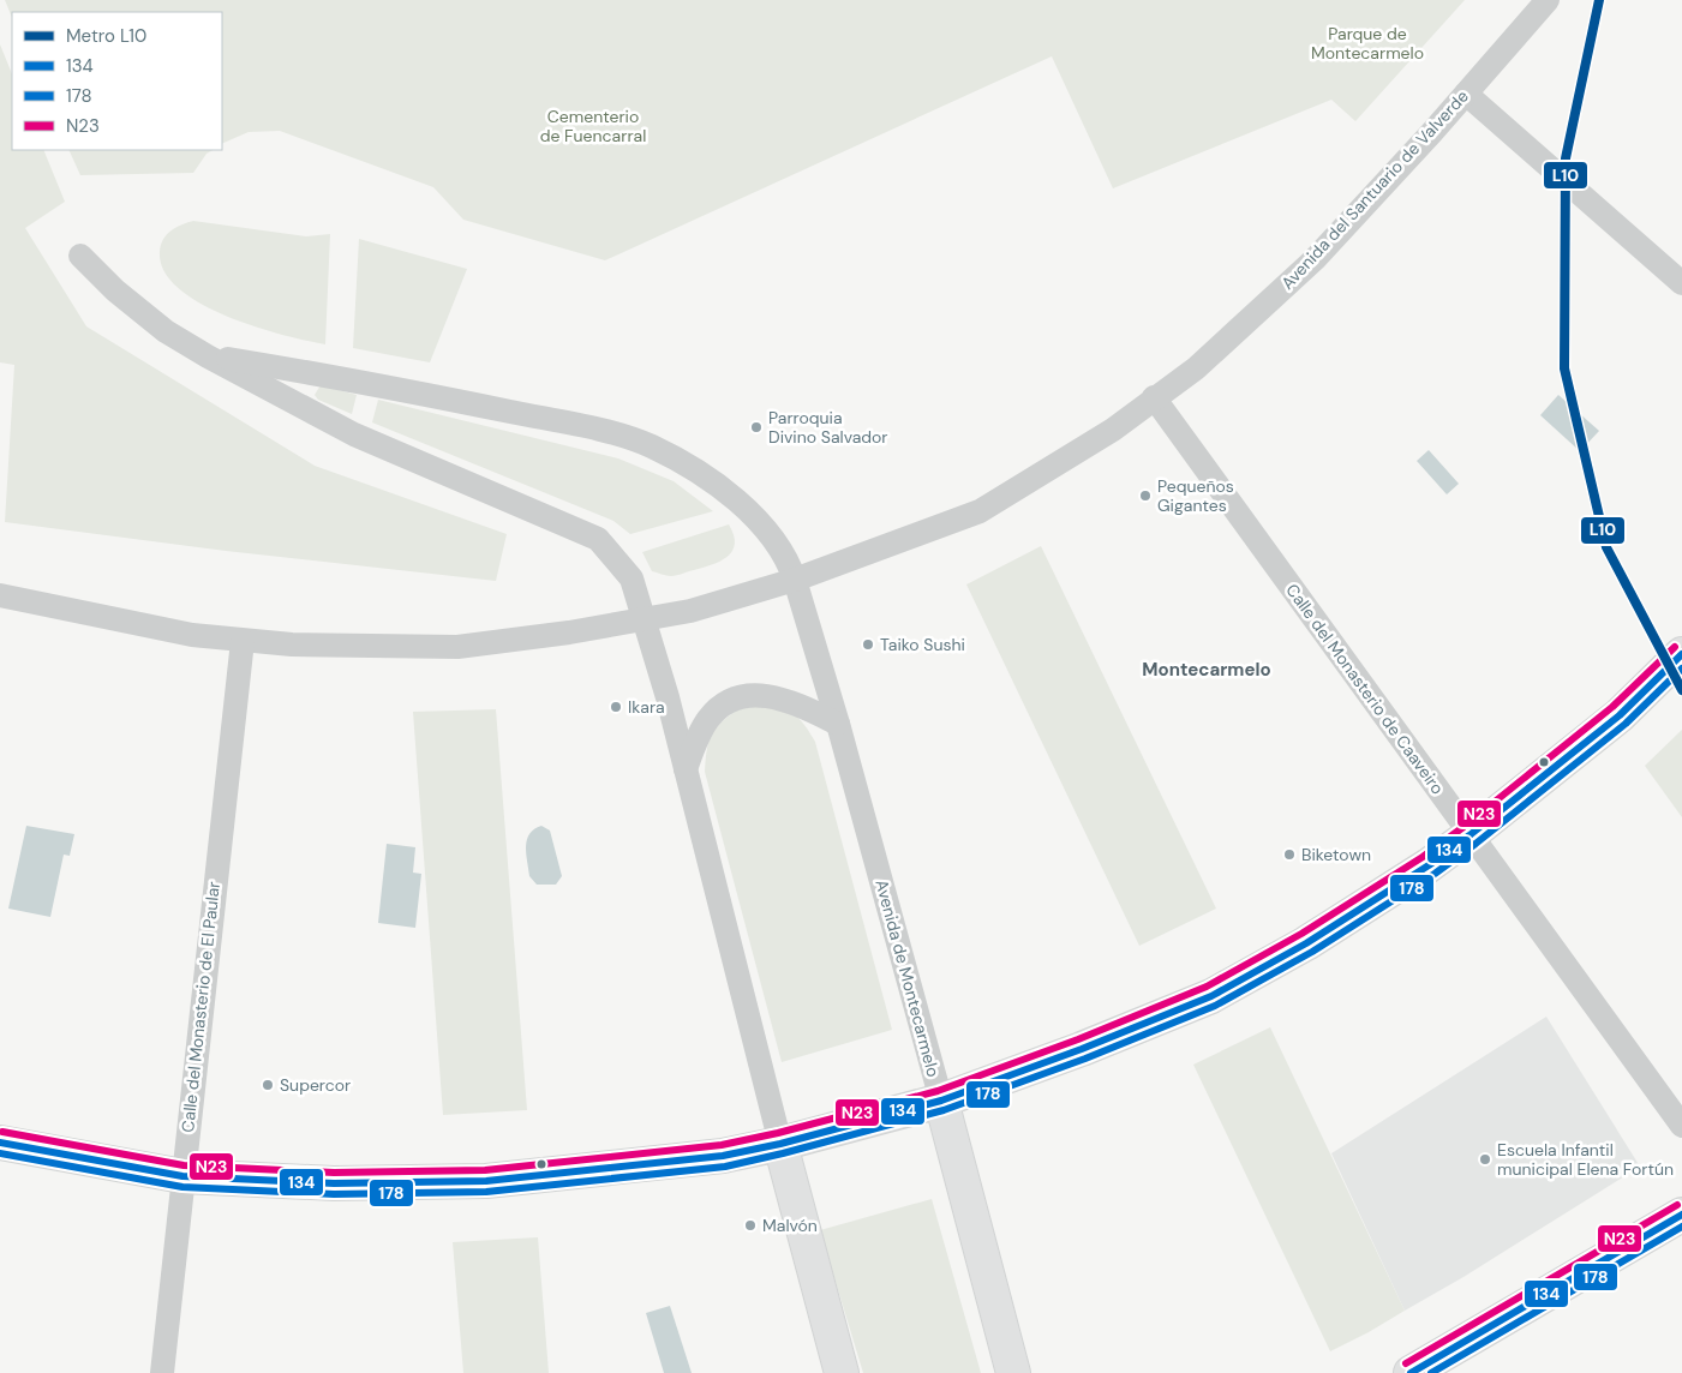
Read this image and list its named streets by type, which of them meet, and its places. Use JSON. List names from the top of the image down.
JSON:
{
  "streets": {
    "street": [
      "Avenida del Santuario de Valverde",
      "Calle del Monasterio de Caaveiro",
      "Avenida de Montecarmelo",
      "Calle del Monasterio de El Paular"
    ]
  },
  "crossings": [
    ["Avenida del Santuario de Valverde", "Calle del Monasterio de Caaveiro"],
    ["Avenida del Santuario de Valverde", "Avenida de Montecarmelo"],
    ["Avenida del Santuario de Valverde", "Calle del Monasterio de El Paular"]
  ],
  "districts": ["Montecarmelo"],
  "parks": ["Parque de Montecarmelo", "Cementerio de Fuencarral"],
  "places": [
    "Parroquia Divino Salvador",
    "Pequeños Gigantes",
    "Taiko Sushi",
    "Ikara",
    "Biketown",
    "Supercor",
    "Escuela Infantil municipal Elena Fortún",
    "Malvón"
  ],
  "lines": [
    "metro line L10",
    "transit line N23",
    "transit line 134",
    "transit line 178"
  ],
  "legend": [
    "Metro L10",
    "134",
    "178",
    "N23"
  ]
}
